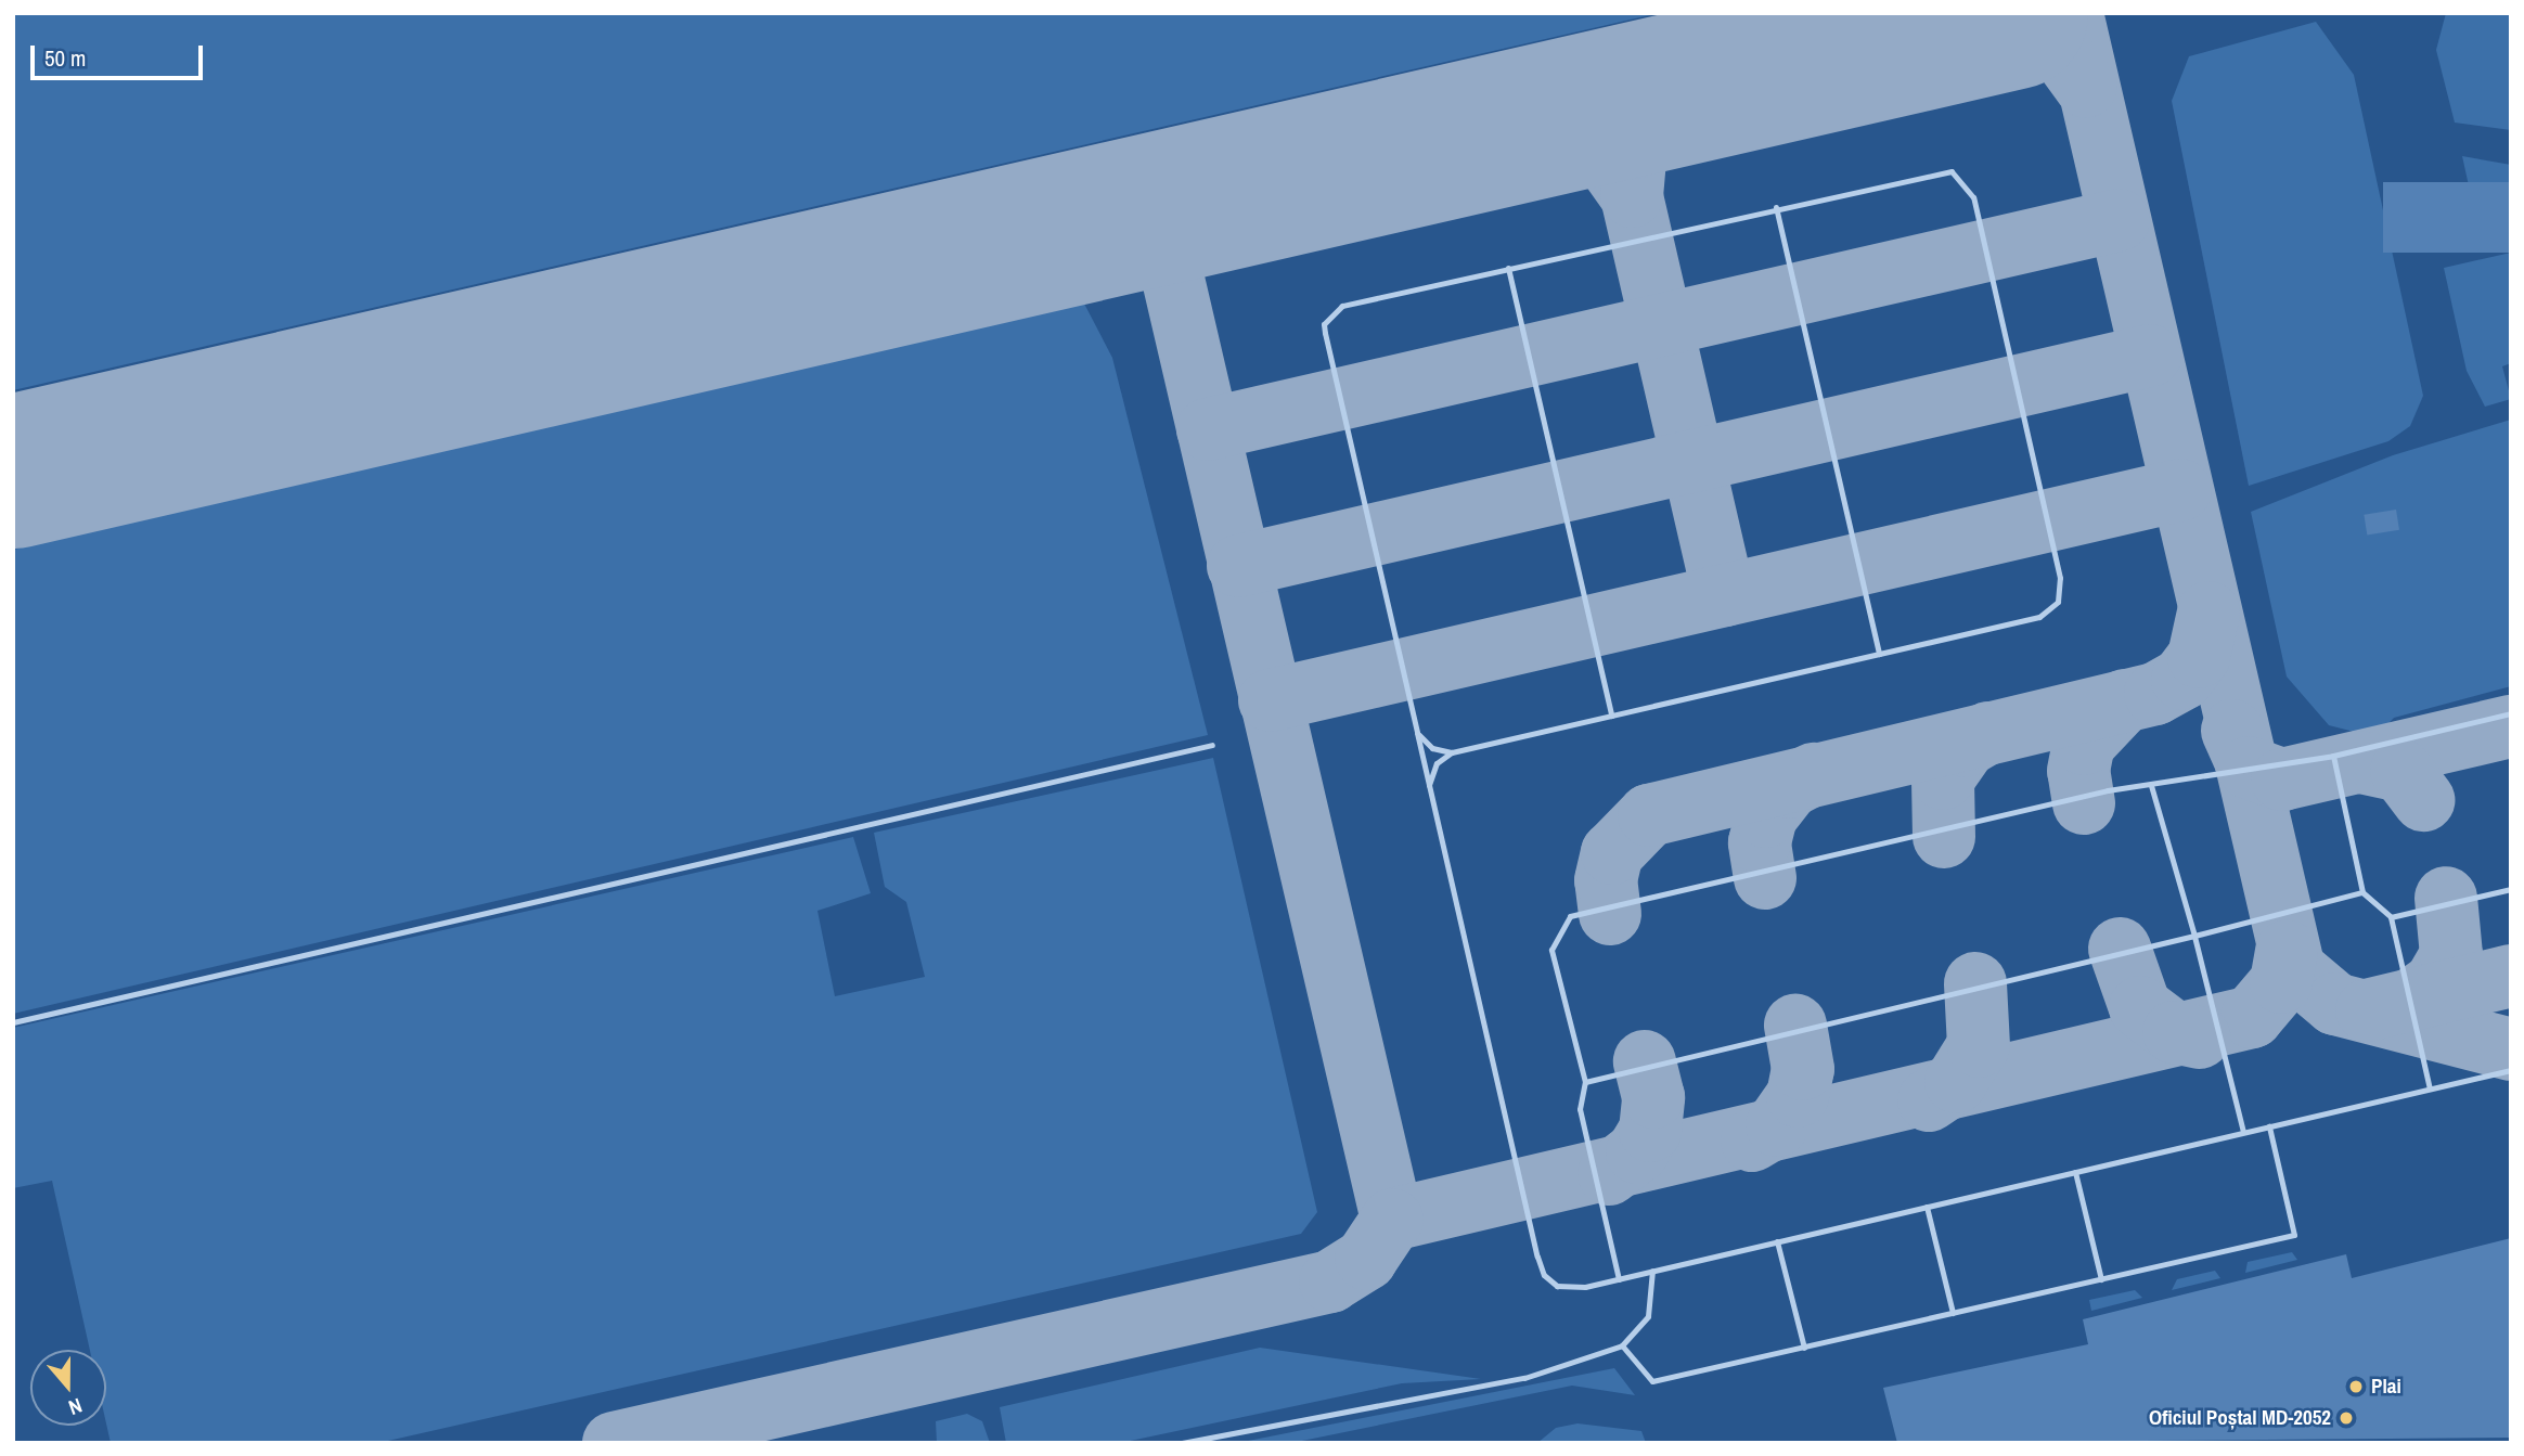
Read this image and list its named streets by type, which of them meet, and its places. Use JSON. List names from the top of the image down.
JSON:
{
  "places": ["Plai", "Oficiul Poștal MD-2052"],
  "scale_bar": "50 m",
  "north": "bottom"
}
